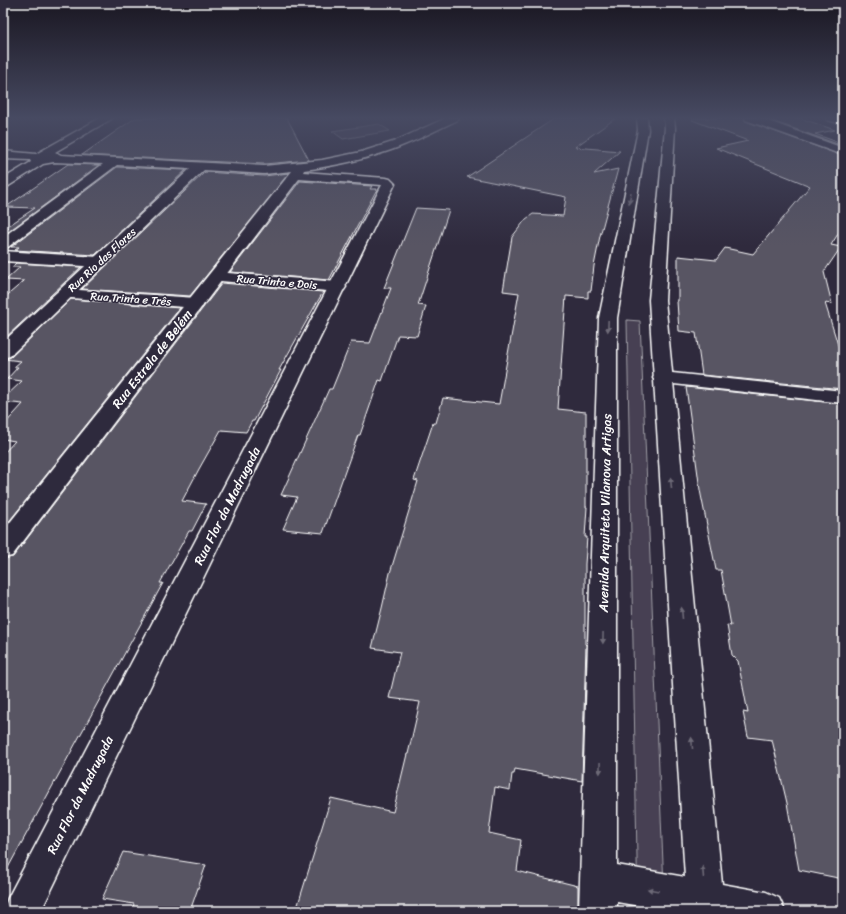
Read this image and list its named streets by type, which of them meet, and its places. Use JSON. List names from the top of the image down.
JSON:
{
  "streets": {
    "street": [
      "Rua Rio das Flores",
      "Rua Trinta e Dois",
      "Rua Trinta e Três",
      "Rua Estrela de Belém",
      "Rua Flor da Madrugada",
      "Avenida Arquiteto Vilanova Artigas"
    ]
  },
  "crossings": [
    ["Rua Rio das Flores", "Rua Trinta e Três"],
    ["Rua Trinta e Dois", "Rua Estrela de Belém"],
    ["Rua Trinta e Dois", "Rua Flor da Madrugada"],
    ["Rua Trinta e Três", "Rua Estrela de Belém"],
    ["Rua Estrela de Belém", "Rua Flor da Madrugada"]
  ]
}
